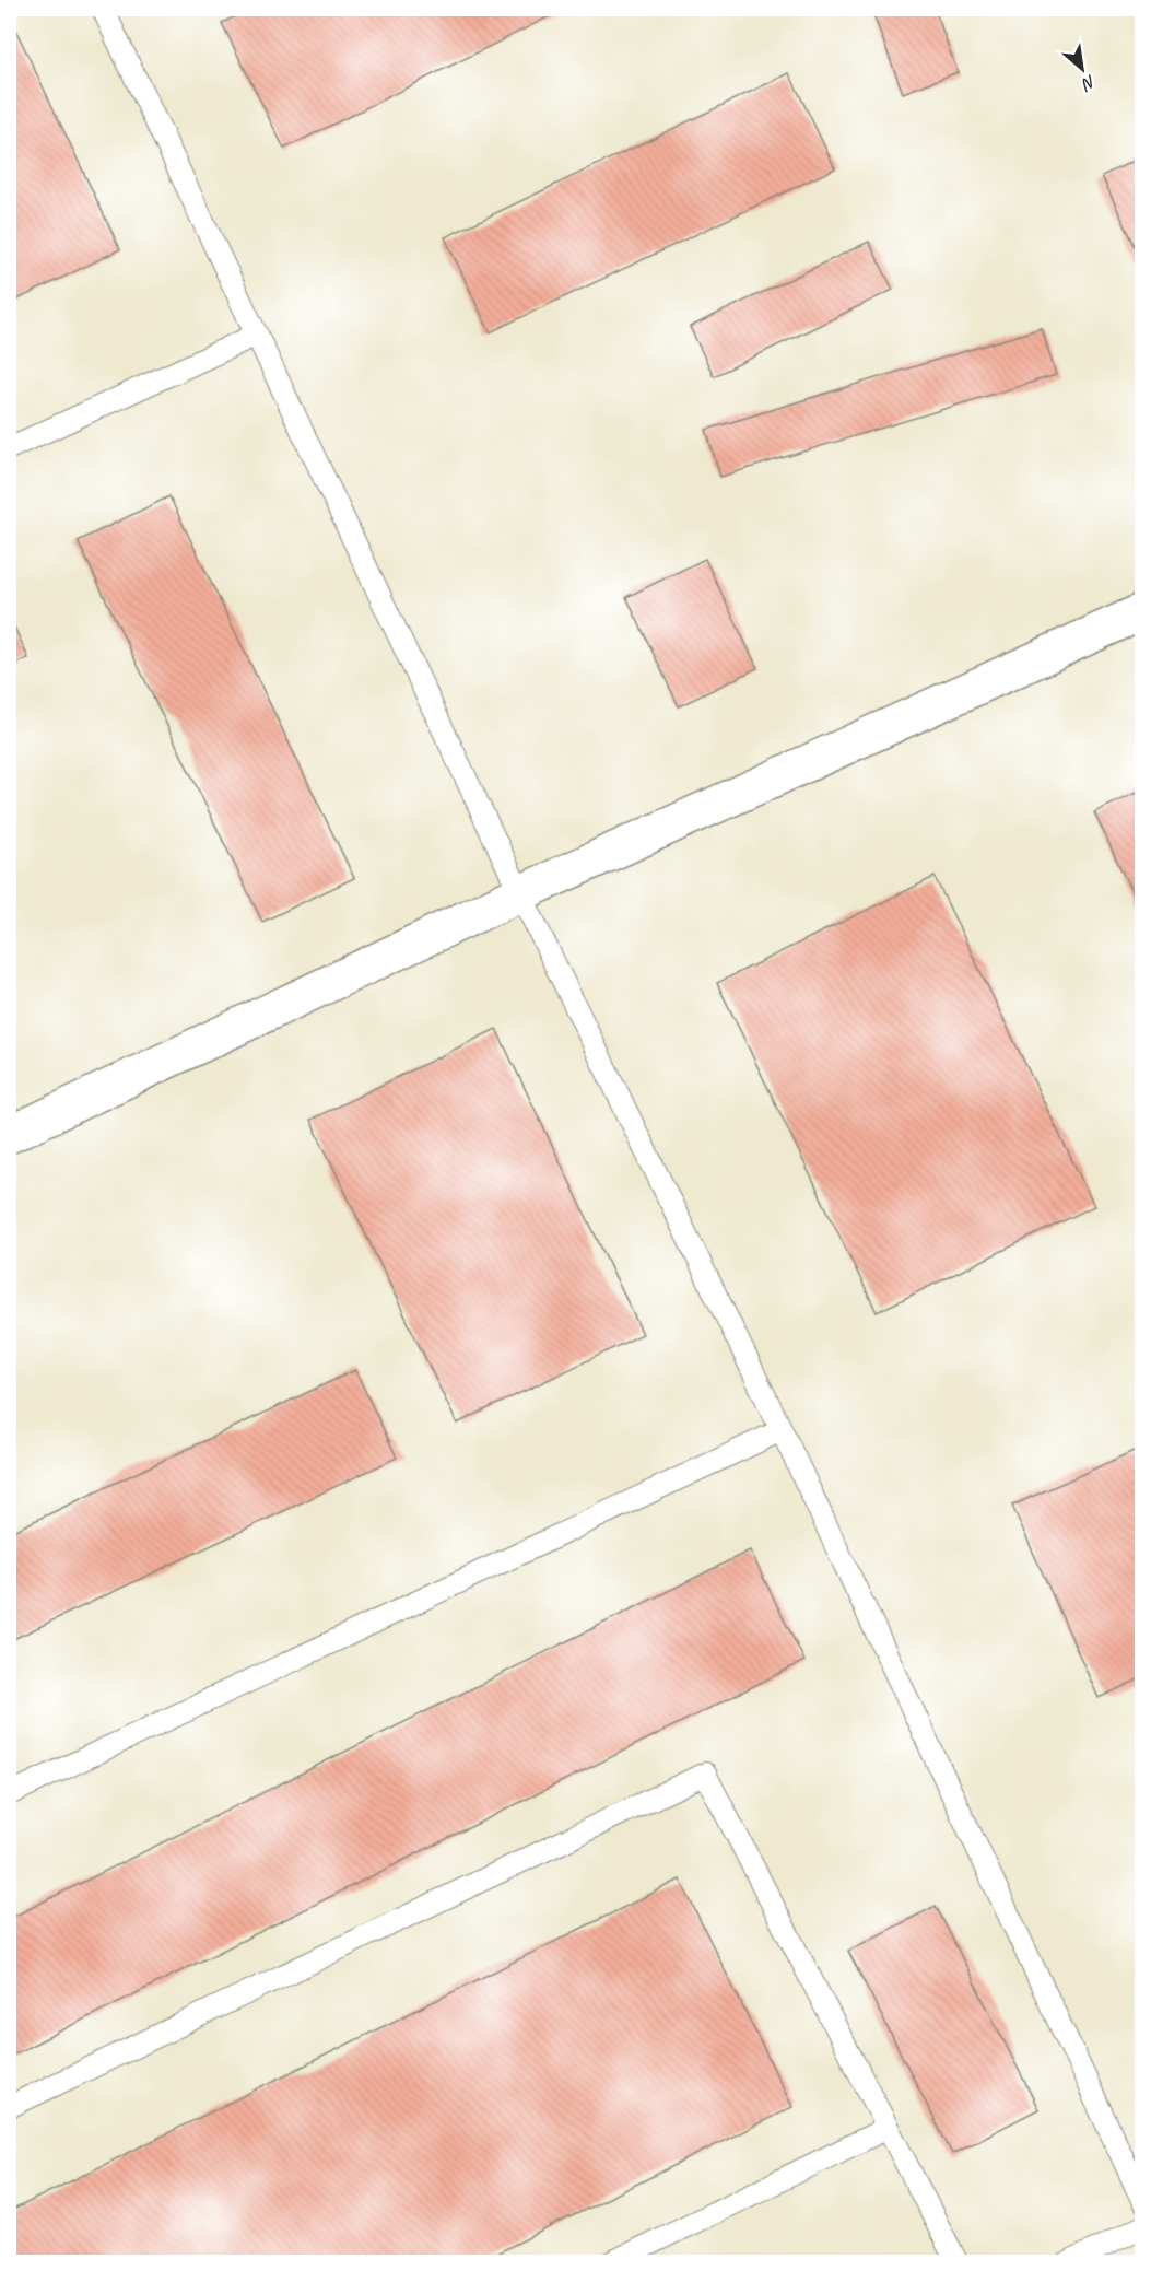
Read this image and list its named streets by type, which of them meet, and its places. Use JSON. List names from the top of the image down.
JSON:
{
  "north": "bottom right"
}
